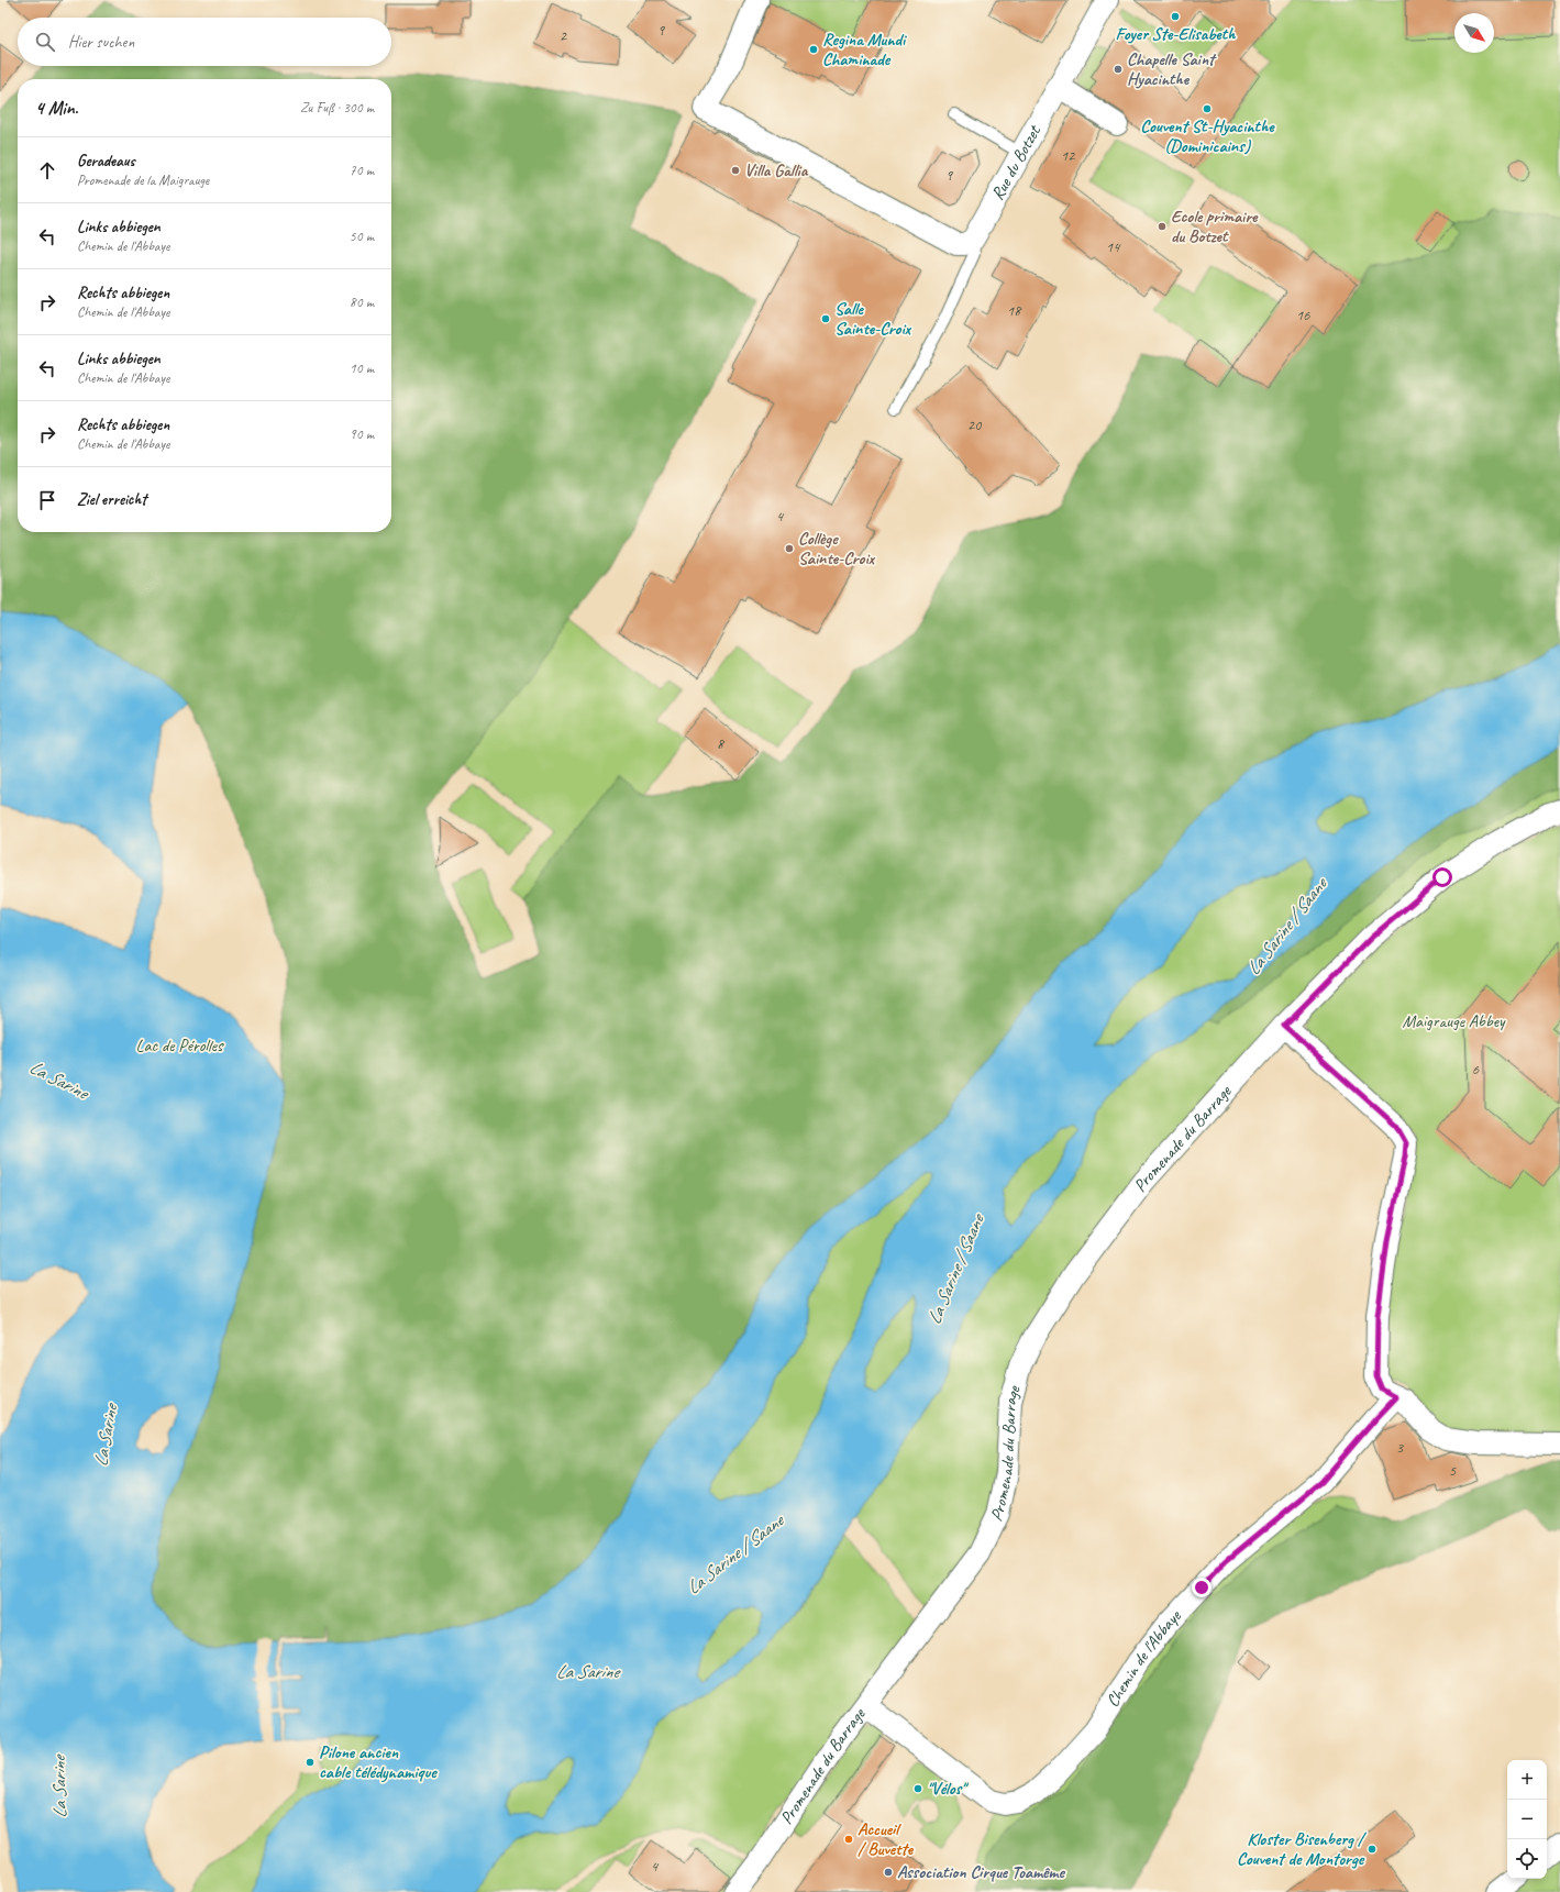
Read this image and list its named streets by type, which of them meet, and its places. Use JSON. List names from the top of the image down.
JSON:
{
  "streets": {
    "street": ["Rue du Botzet", "Promenade du Barrage", "Chemin de l'Abbaye"]
  },
  "crossings": [
    ["Promenade du Barrage", "Chemin de l'Abbaye"]
  ],
  "water": ["La Sarine / Saane", "La Sarine"],
  "parks": ["Maigrauge Abbey", "Lac de Pérolles"],
  "places": [
    "Foyer Ste-Elisabeth",
    "Regina Mundi Chaminade",
    "Chapelle Saint Hyacinthe",
    "Couvent St-Hyacinthe (Dominicains)",
    "Villa Gallia",
    "Ecole primaire du Botzet",
    "Salle Sainte-Croix",
    "Collège Sainte-Croix",
    "Pilone ancien cable télédynamique",
    "\"Vélos\"",
    "Accueil / Buvette",
    "Kloster Bisenberg / Couvent de Montorge",
    "Association Cirque Toamême"
  ],
  "house_numbers": [
    "9",
    "2",
    "12",
    "9",
    "14",
    "18",
    "16",
    "20",
    "4",
    "8",
    "6",
    "3",
    "5",
    "4"
  ],
  "north": "bottom right",
  "page": {
    "search": "Hier suchen",
    "heading": ["4 Min.", "Zu Fuß · 300 m"],
    "list": [
      ["Geradeaus", "Promenade de la Maigrauge", "70 m"],
      ["Links abbiegen", "Chemin de l'Abbaye", "50 m"],
      ["Rechts abbiegen", "Chemin de l'Abbaye", "80 m"],
      ["Links abbiegen", "Chemin de l'Abbaye", "10 m"],
      ["Rechts abbiegen", "Chemin de l'Abbaye", "90 m"],
      "Ziel erreicht"
    ],
    "map_buttons": ["+", "−"]
  }
}
